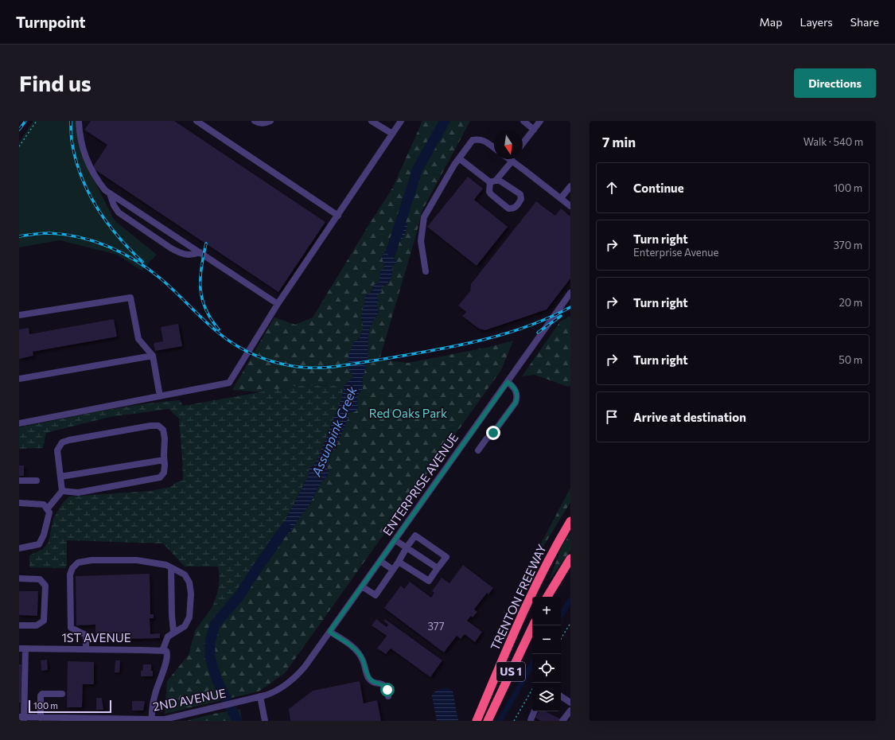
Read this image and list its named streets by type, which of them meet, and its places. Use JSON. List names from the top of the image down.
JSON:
{
  "streets": {
    "highway": ["TRENTON FREEWAY", "US 1"],
    "street": ["ENTERPRISE AVENUE", "1ST AVENUE", "2ND AVENUE"]
  },
  "crossings": [
    ["ENTERPRISE AVENUE", "2ND AVENUE"]
  ],
  "water": ["Assunpink Creek"],
  "parks": ["Red Oaks Park"],
  "house_numbers": ["377"],
  "scale_bar": "100 m",
  "north": "bottom",
  "page": {
    "header": "Turnpoint",
    "nav": ["Map", "Layers", "Share"],
    "buttons": "Directions",
    "title": "Find us",
    "heading": ["7 min", "Walk · 540 m"],
    "list": [
      ["Continue", "100 m"],
      ["Turn right", "Enterprise Avenue", "370 m"],
      ["Turn right", "20 m"],
      ["Turn right", "50 m"],
      "Arrive at destination"
    ],
    "map_buttons": ["+", "−"],
    "scale": "100 m"
  }
}
